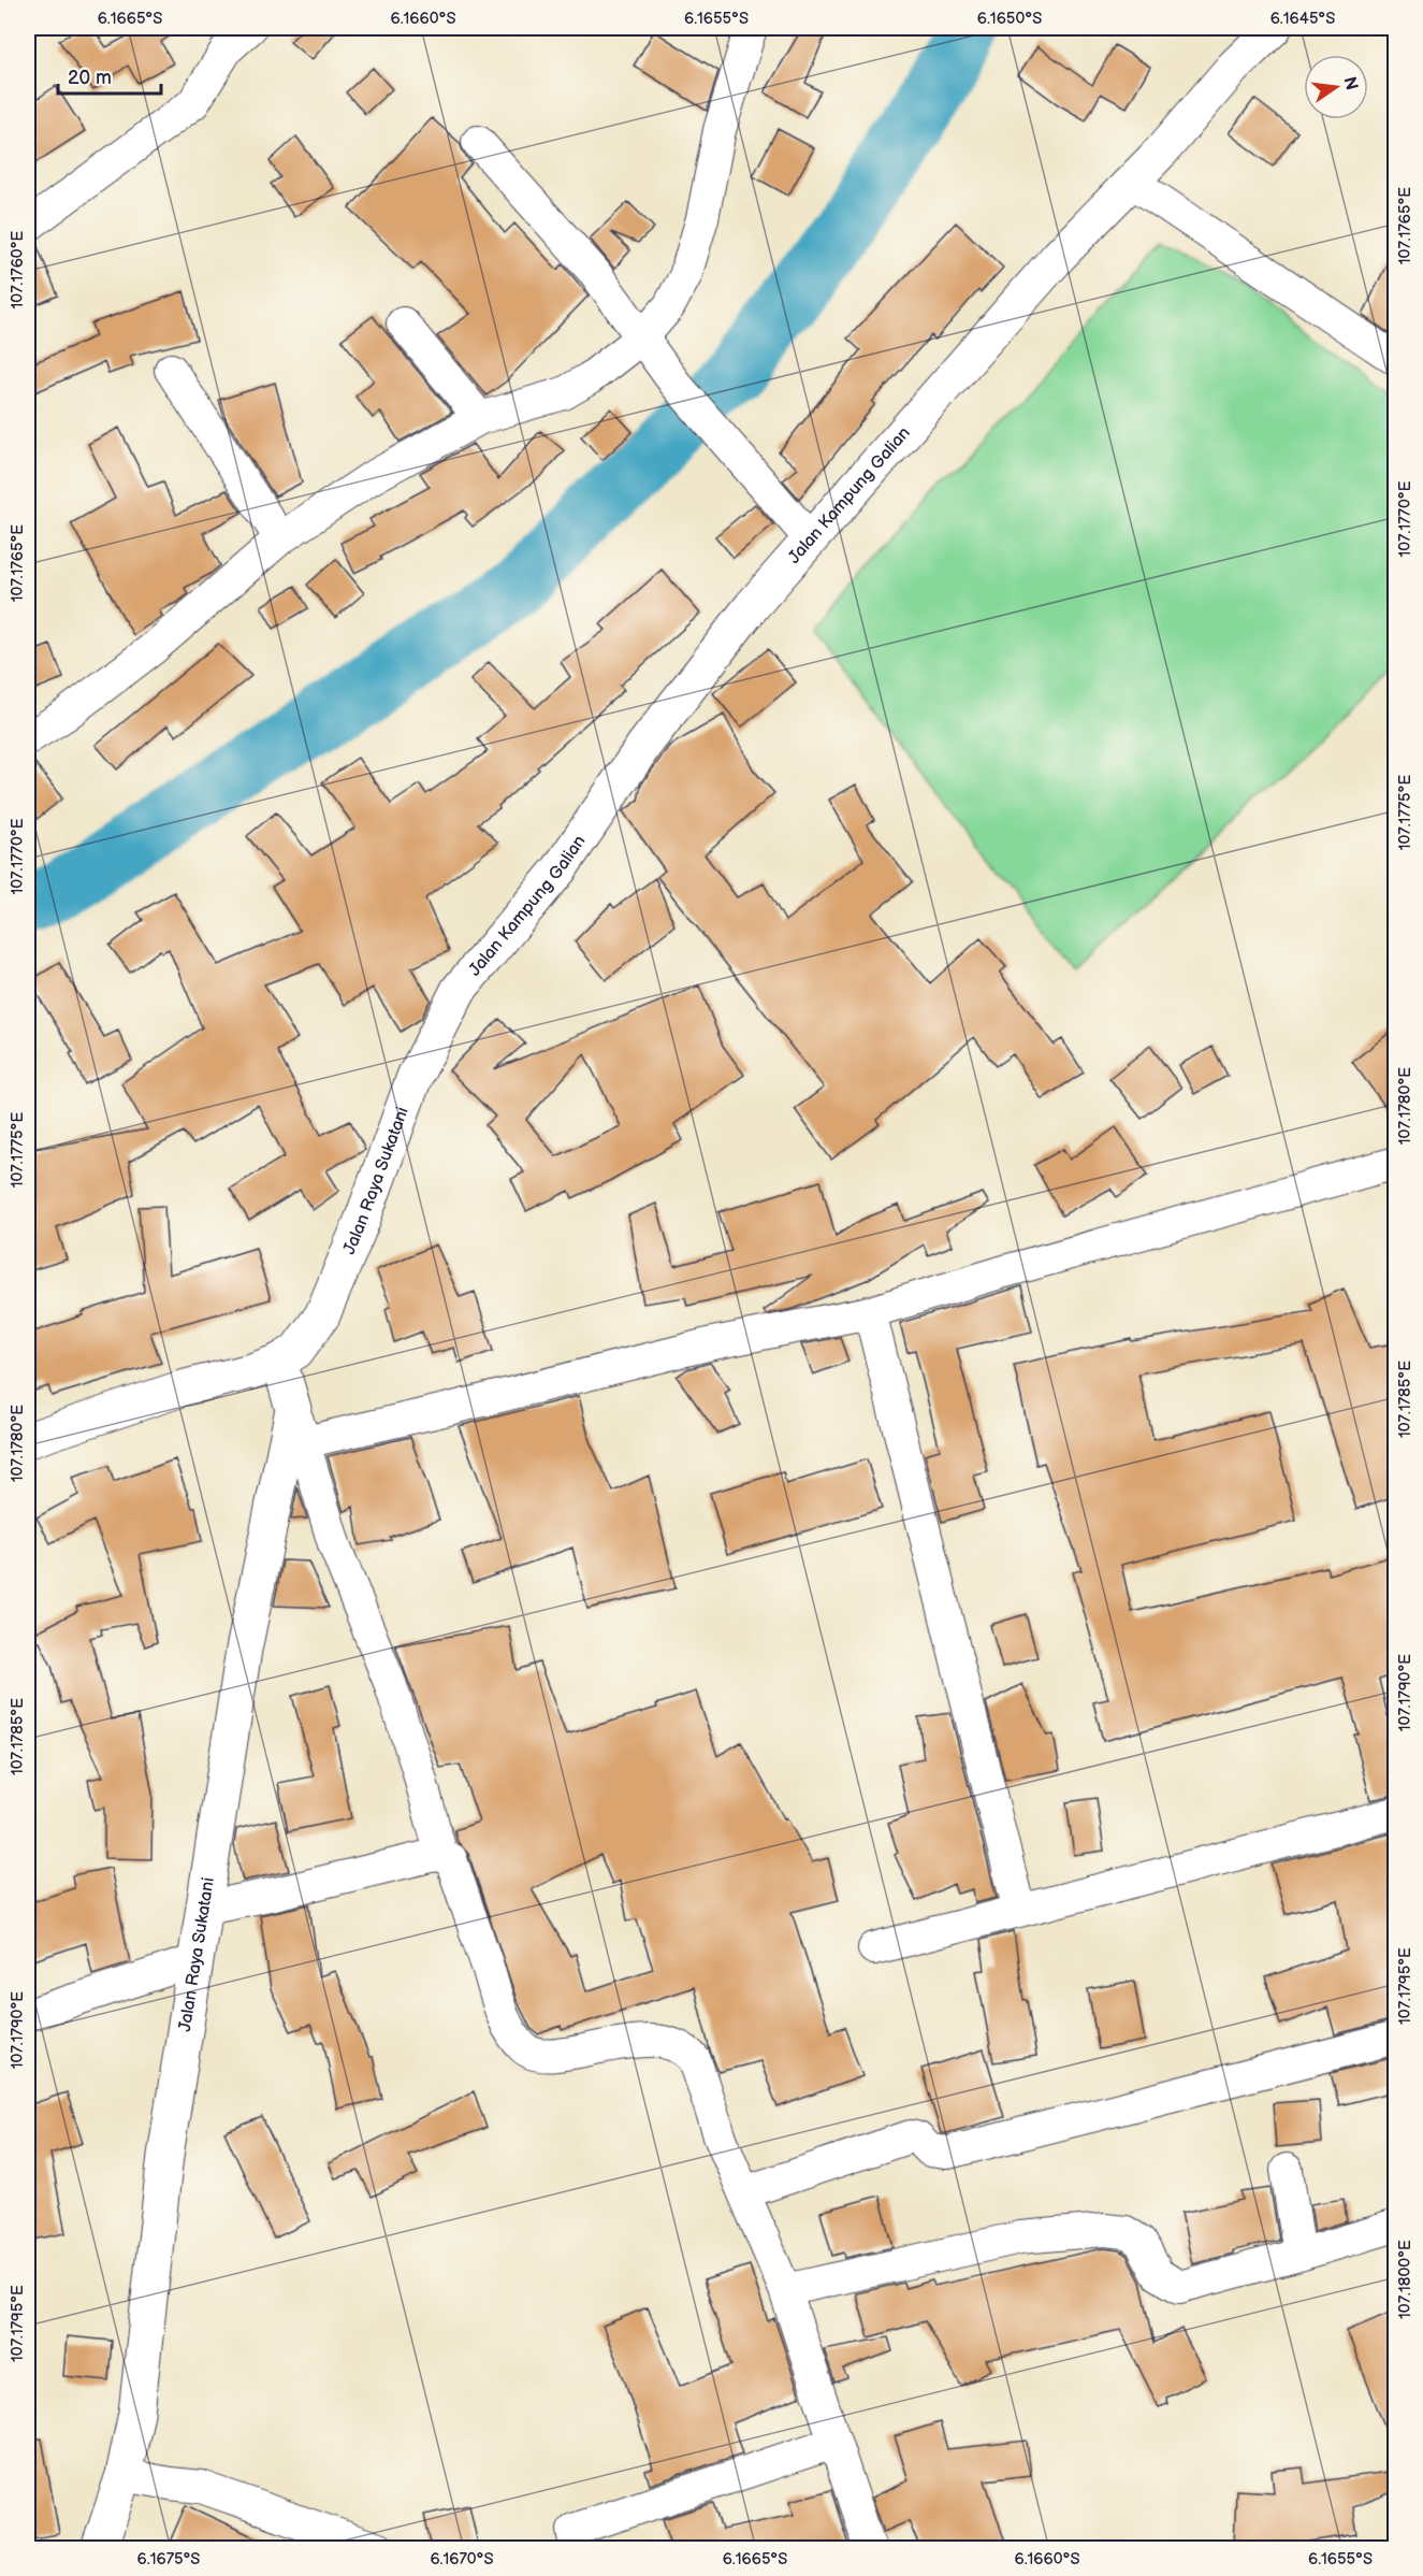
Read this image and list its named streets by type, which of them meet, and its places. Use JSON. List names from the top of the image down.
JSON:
{
  "streets": {
    "main road": ["Jalan Kampung Galian", "Jalan Raya Sukatani"]
  },
  "crossings": [
    ["Jalan Kampung Galian", "Jalan Raya Sukatani"]
  ],
  "scale_bar": "20 m",
  "north": "right",
  "coordinates": [
    "6.1665°S",
    "6.1660°S",
    "6.1655°S",
    "6.1650°S",
    "6.1645°S",
    "107.1765°E",
    "107.1760°E",
    "107.1770°E",
    "107.1775°E",
    "107.1780°E",
    "107.1785°E",
    "107.1790°E",
    "107.1795°E",
    "107.1800°E",
    "6.1675°S",
    "6.1670°S"
  ]
}
